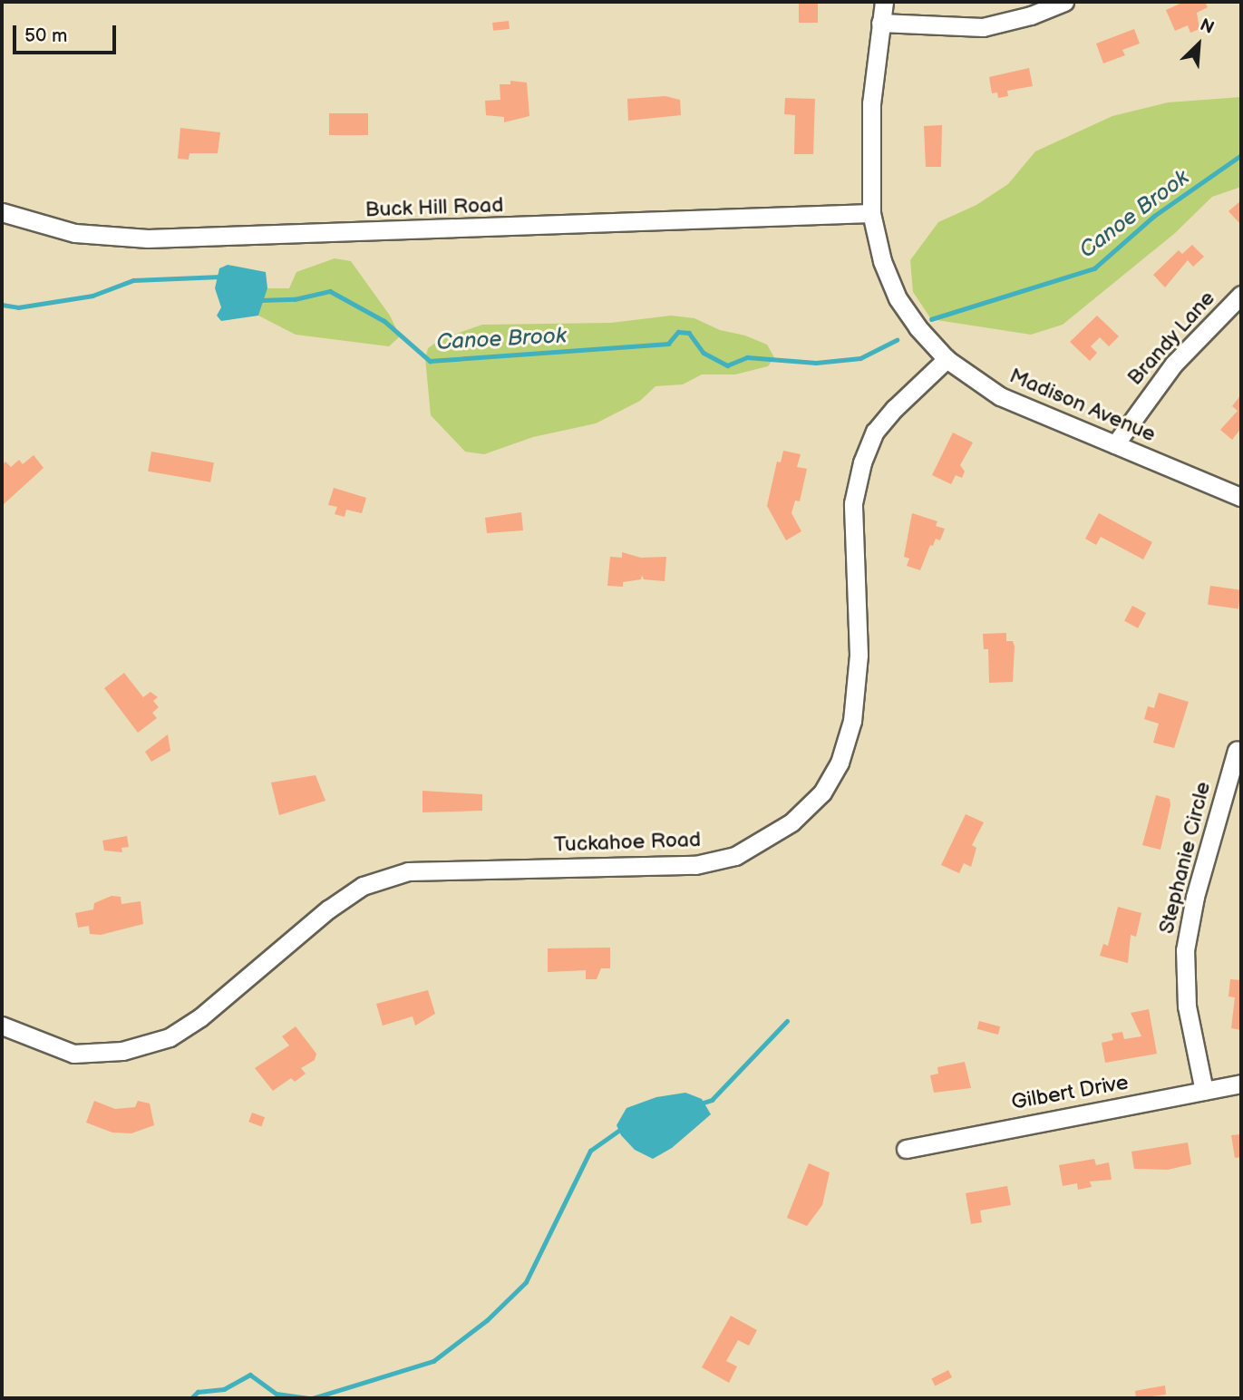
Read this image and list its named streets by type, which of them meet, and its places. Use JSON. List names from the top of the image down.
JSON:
{
  "streets": {
    "street": [
      "Buck Hill Road",
      "Brandy Lane",
      "Madison Avenue",
      "Tuckahoe Road",
      "Stephanie Circle",
      "Gilbert Drive"
    ]
  },
  "crossings": [
    ["Buck Hill Road", "Madison Avenue"],
    ["Brandy Lane", "Madison Avenue"],
    ["Madison Avenue", "Tuckahoe Road"],
    ["Stephanie Circle", "Gilbert Drive"]
  ],
  "water": ["Canoe Brook"],
  "scale_bar": "50 m",
  "north": "top right"
}
